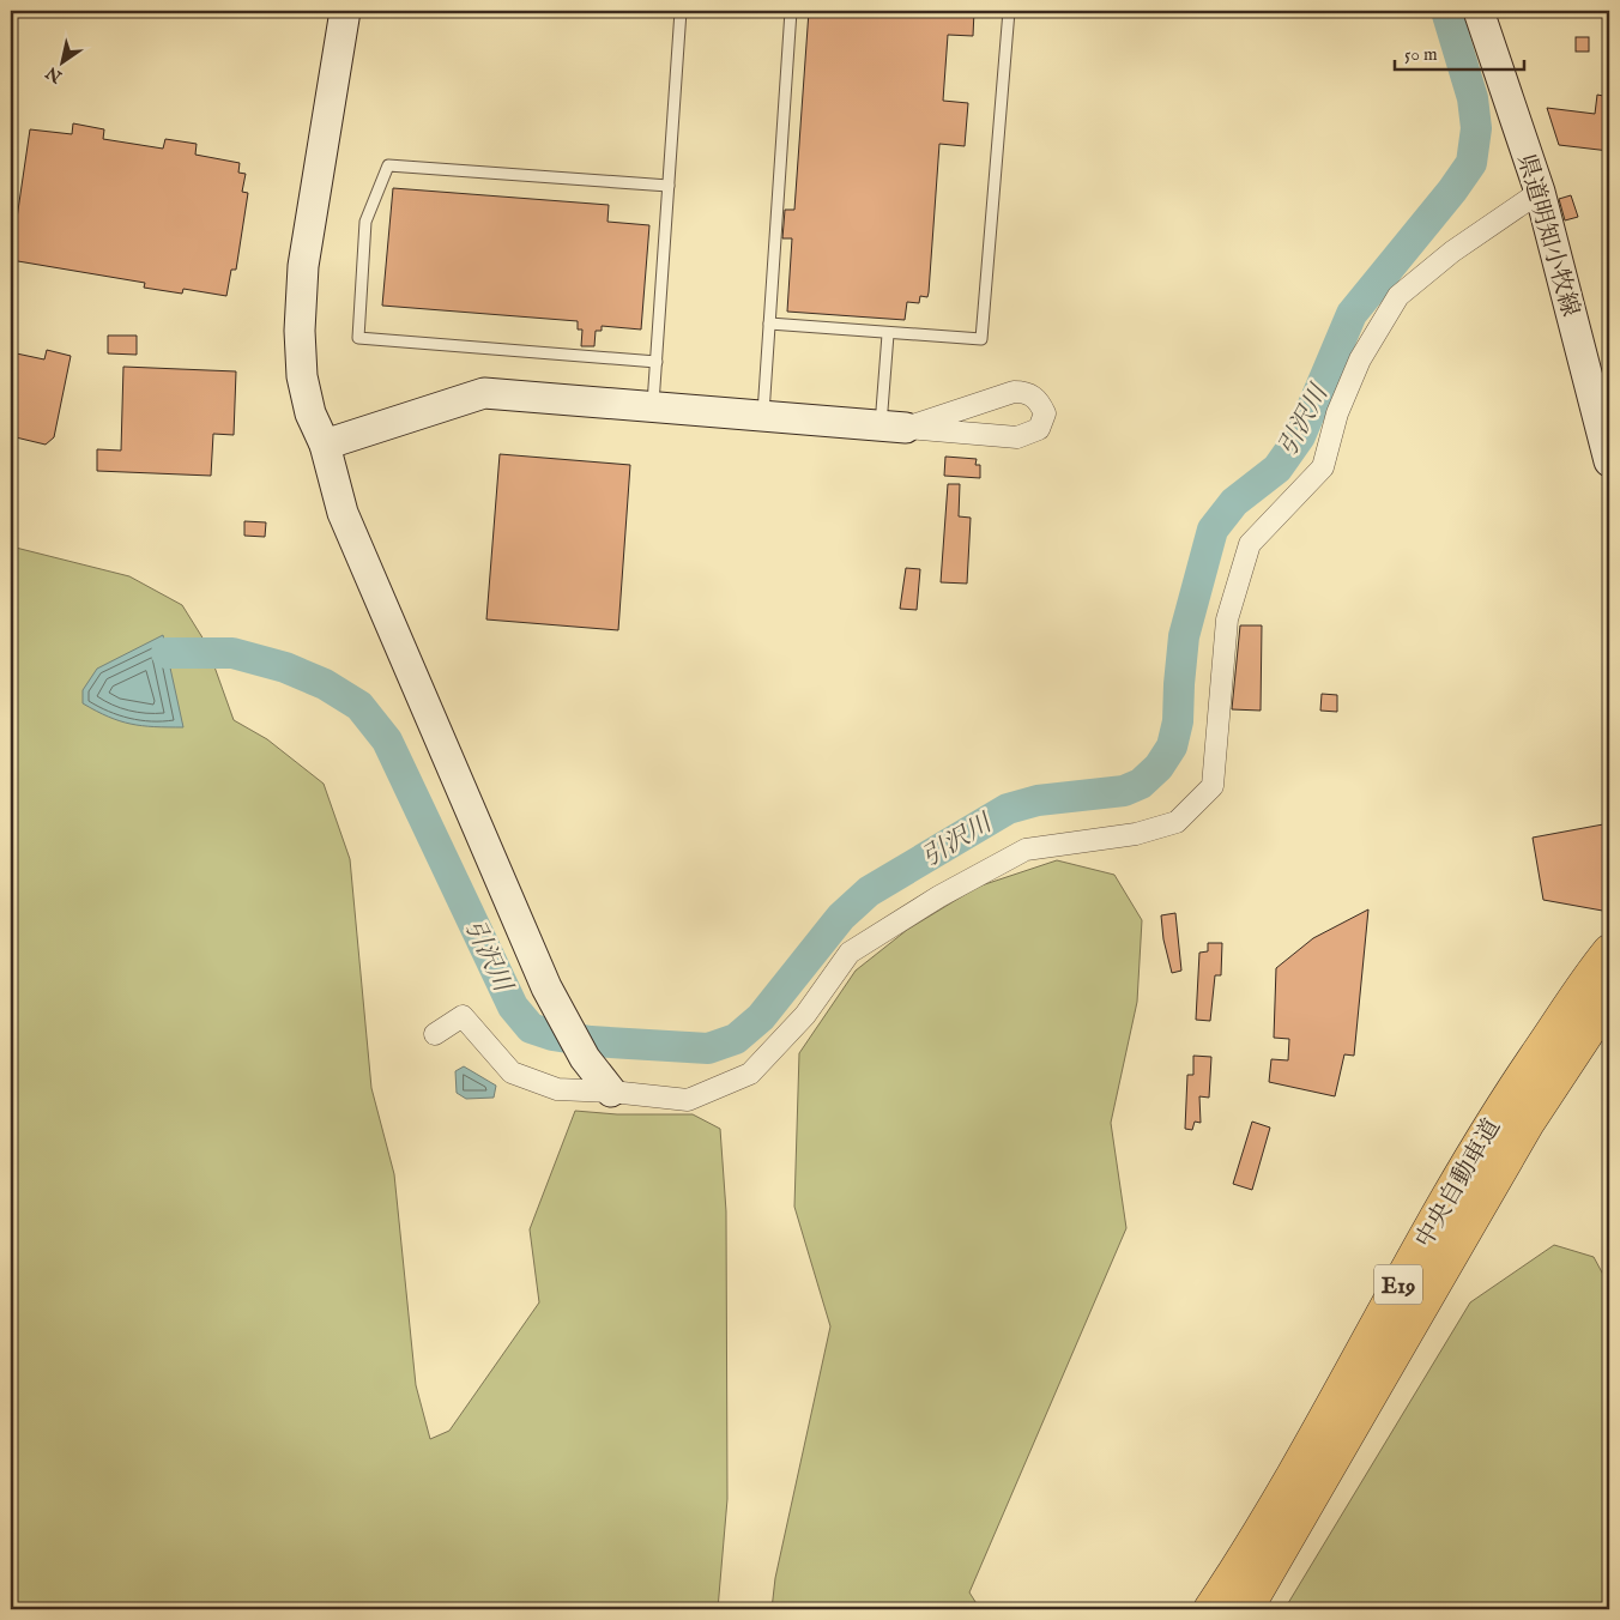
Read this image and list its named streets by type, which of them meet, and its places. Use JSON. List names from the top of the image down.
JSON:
{
  "streets": {
    "highway": ["中央自動車道", "E19"],
    "street": ["県道明知小牧線"]
  },
  "water": ["引沢川"],
  "scale_bar": "50 m",
  "north": "bottom left"
}
